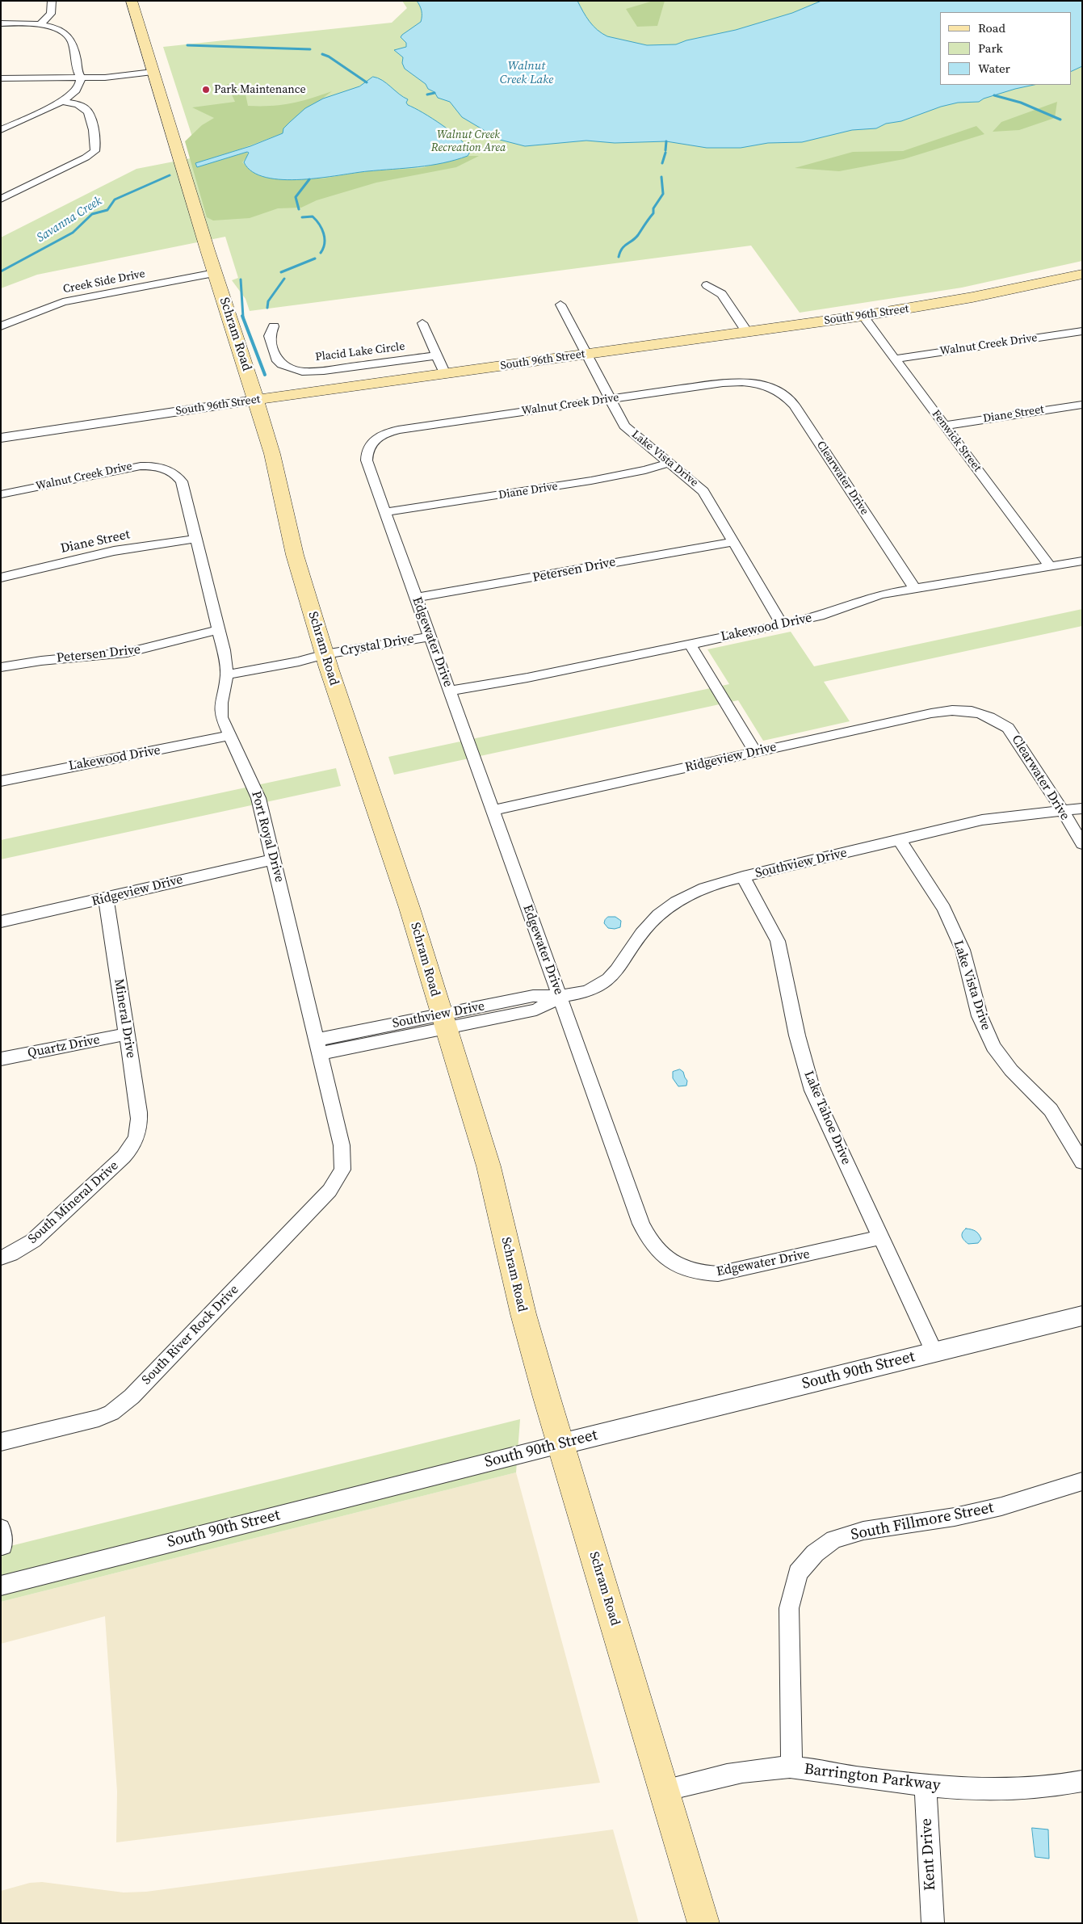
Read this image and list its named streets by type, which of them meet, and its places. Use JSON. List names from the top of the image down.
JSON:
{
  "streets": {
    "main road": ["South 96th Street", "Schram Road"],
    "street": [
      "Creek Side Drive",
      "Walnut Creek Drive",
      "Placid Lake Circle",
      "Diane Street",
      "Fenwick Street",
      "Lake Vista Drive",
      "Clearwater Drive",
      "Diane Drive",
      "Petersen Drive",
      "Lakewood Drive",
      "Edgewater Drive",
      "Crystal Drive",
      "Ridgeview Drive",
      "Port Royal Drive",
      "Southview Drive",
      "Mineral Drive",
      "Quartz Drive",
      "Lake Tahoe Drive",
      "South Mineral Drive",
      "South River Rock Drive",
      "South 90th Street",
      "South Fillmore Street",
      "Barrington Parkway",
      "Kent Drive"
    ]
  },
  "crossings": [
    ["Creek Side Drive", "Schram Road"],
    ["South 96th Street", "Schram Road"],
    ["South 96th Street", "Fenwick Street"],
    ["South 96th Street", "Lake Vista Drive"],
    ["Schram Road", "Crystal Drive"],
    ["Schram Road", "Southview Drive"],
    ["Schram Road", "South 90th Street"],
    ["Schram Road", "Barrington Parkway"],
    ["Walnut Creek Drive", "Fenwick Street"],
    ["Walnut Creek Drive", "Lake Vista Drive"],
    ["Walnut Creek Drive", "Clearwater Drive"],
    ["Walnut Creek Drive", "Edgewater Drive"],
    ["Walnut Creek Drive", "Port Royal Drive"],
    ["Diane Street", "Fenwick Street"],
    ["Diane Street", "Port Royal Drive"],
    ["Fenwick Street", "Lakewood Drive"],
    ["Lake Vista Drive", "Diane Drive"],
    ["Lake Vista Drive", "Petersen Drive"],
    ["Lake Vista Drive", "Lakewood Drive"],
    ["Lake Vista Drive", "Southview Drive"],
    ["Clearwater Drive", "Lakewood Drive"],
    ["Clearwater Drive", "Ridgeview Drive"],
    ["Clearwater Drive", "Southview Drive"],
    ["Diane Drive", "Edgewater Drive"],
    ["Petersen Drive", "Edgewater Drive"],
    ["Petersen Drive", "Port Royal Drive"],
    ["Lakewood Drive", "Edgewater Drive"],
    ["Lakewood Drive", "Port Royal Drive"],
    ["Edgewater Drive", "Crystal Drive"],
    ["Edgewater Drive", "Ridgeview Drive"],
    ["Edgewater Drive", "Southview Drive"],
    ["Edgewater Drive", "Lake Tahoe Drive"],
    ["Crystal Drive", "Port Royal Drive"],
    ["Ridgeview Drive", "Port Royal Drive"],
    ["Ridgeview Drive", "Mineral Drive"],
    ["Port Royal Drive", "Southview Drive"],
    ["Port Royal Drive", "South River Rock Drive"],
    ["Southview Drive", "Lake Tahoe Drive"],
    ["Mineral Drive", "Quartz Drive"],
    ["Mineral Drive", "South Mineral Drive"],
    ["Lake Tahoe Drive", "South 90th Street"],
    ["South Fillmore Street", "Barrington Parkway"],
    ["Barrington Parkway", "Kent Drive"]
  ],
  "water": ["Walnut Creek Lake", "Savanna Creek"],
  "parks": ["Walnut Creek Recreation Area"],
  "places": ["Park Maintenance"],
  "legend": ["Road", "Park", "Water"]
}
